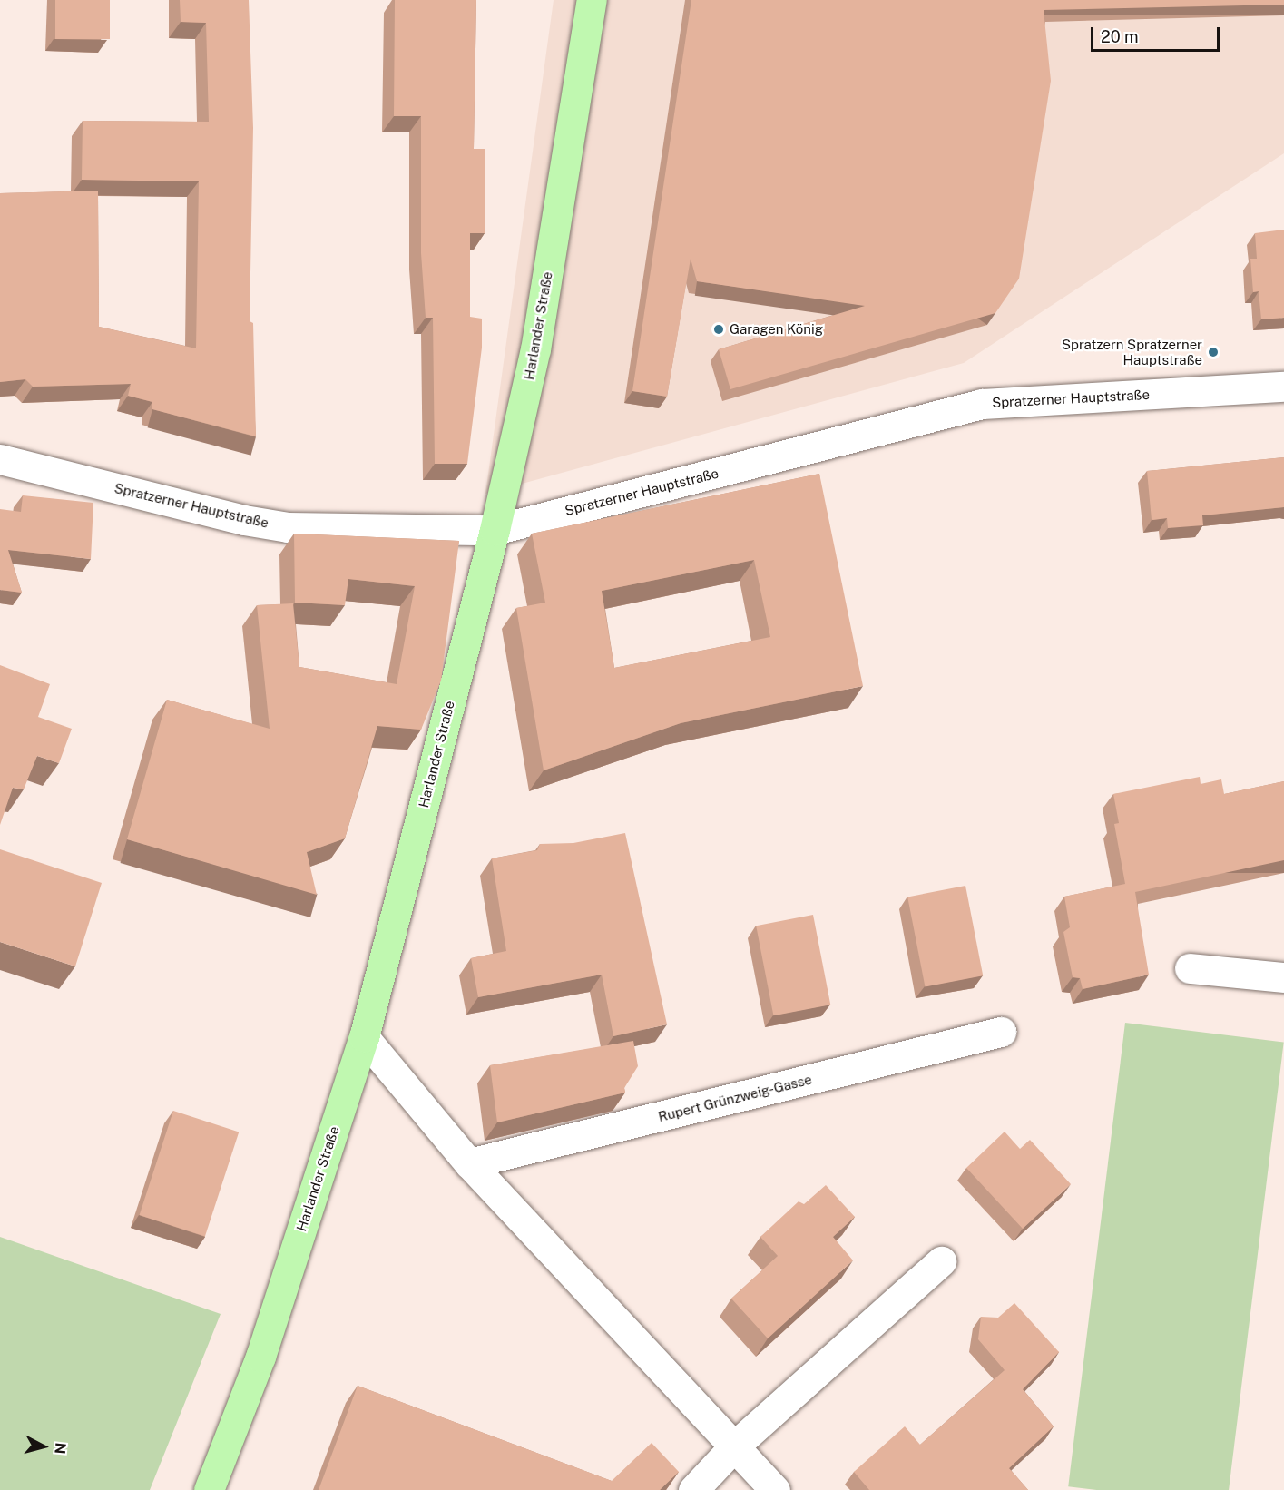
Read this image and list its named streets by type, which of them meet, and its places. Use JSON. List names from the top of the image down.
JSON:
{
  "streets": {
    "main road": ["Harlander Straße"],
    "street": ["Spratzerner Hauptstraße", "Rupert Grünzweig-Gasse"]
  },
  "crossings": [
    ["Harlander Straße", "Spratzerner Hauptstraße"]
  ],
  "places": ["Garagen König", "Spratzern Spratzerner Hauptstraße"],
  "scale_bar": "20 m",
  "north": "right"
}
